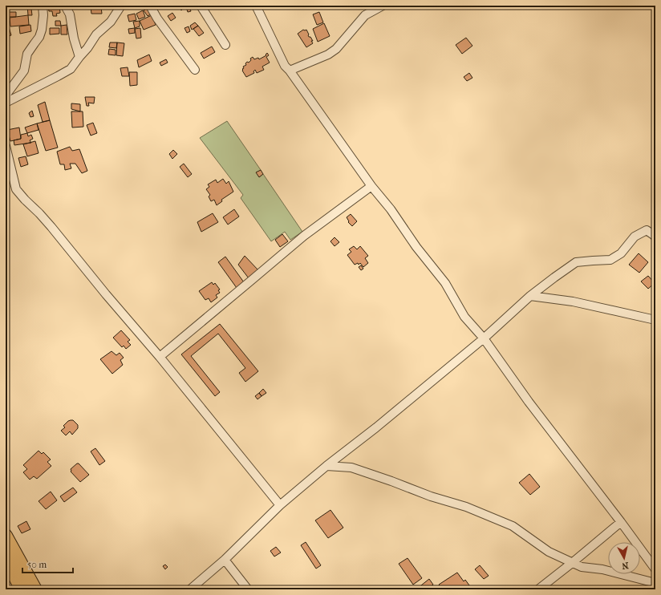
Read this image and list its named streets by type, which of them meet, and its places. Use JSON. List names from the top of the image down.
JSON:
{
  "scale_bar": "50 m",
  "north": "bottom"
}
